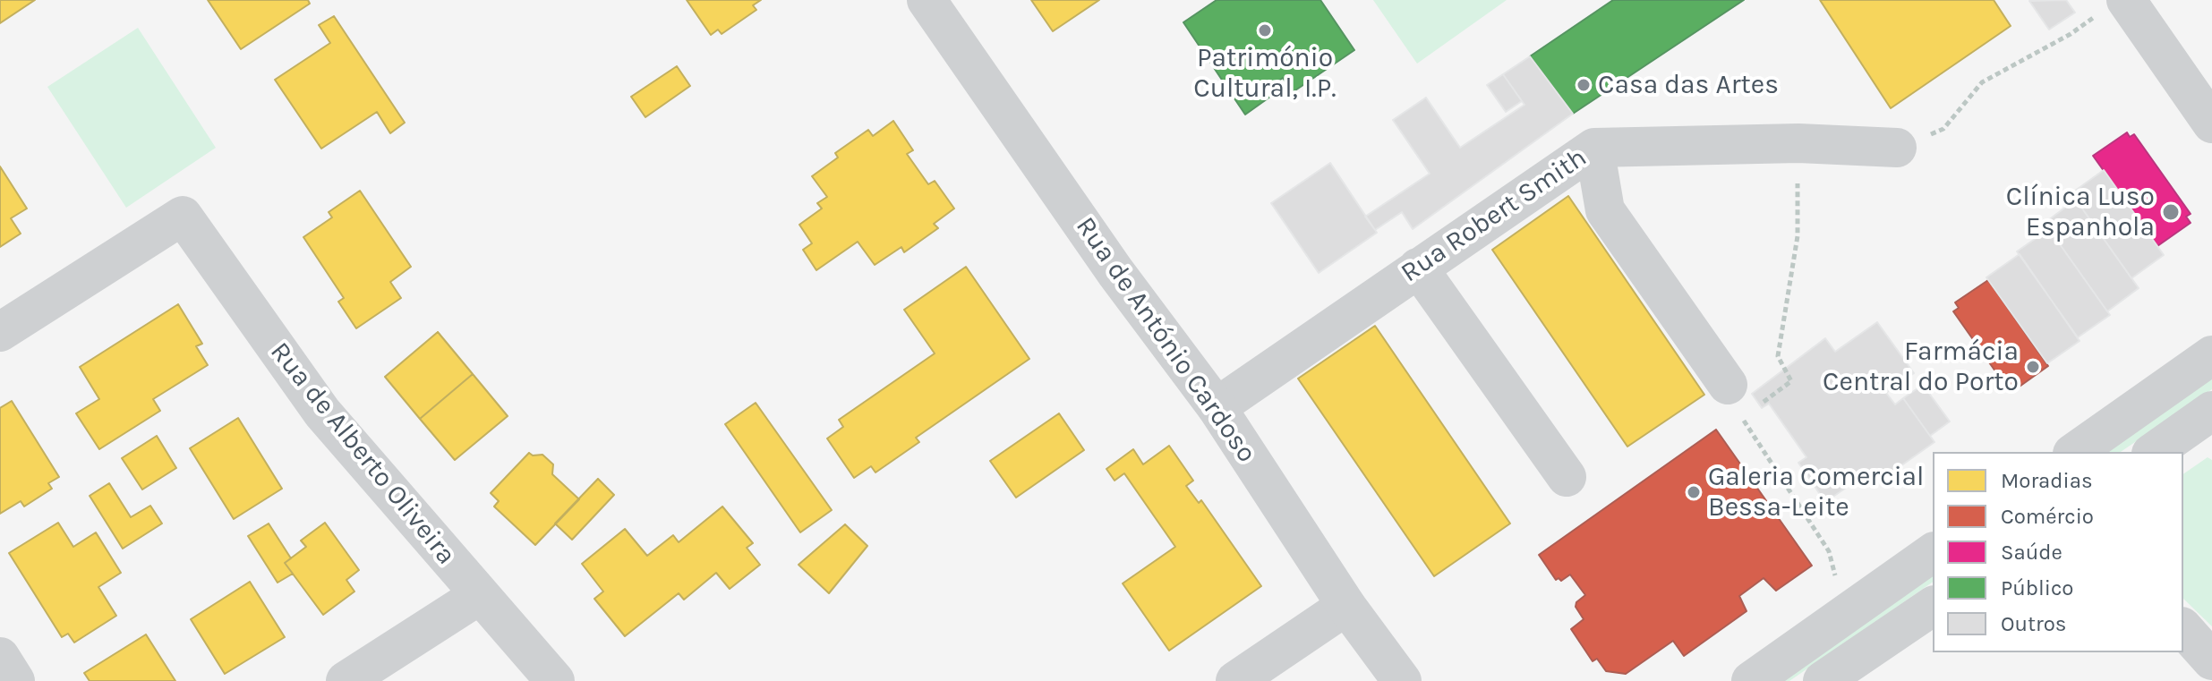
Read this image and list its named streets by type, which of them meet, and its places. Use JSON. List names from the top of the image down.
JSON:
{
  "streets": {
    "street": ["Rua Robert Smith", "Rua de António Cardoso", "Rua de Alberto Oliveira"]
  },
  "crossings": [
    ["Rua Robert Smith", "Rua de António Cardoso"]
  ],
  "places": [
    "Património Cultural, I.P.",
    "Casa das Artes",
    "Clínica Luso Espanhola",
    "Farmácia Central do Porto",
    "Galeria Comercial Bessa-Leite"
  ],
  "legend": [
    "Moradias",
    "Comércio",
    "Saúde",
    "Público",
    "Outros"
  ]
}
